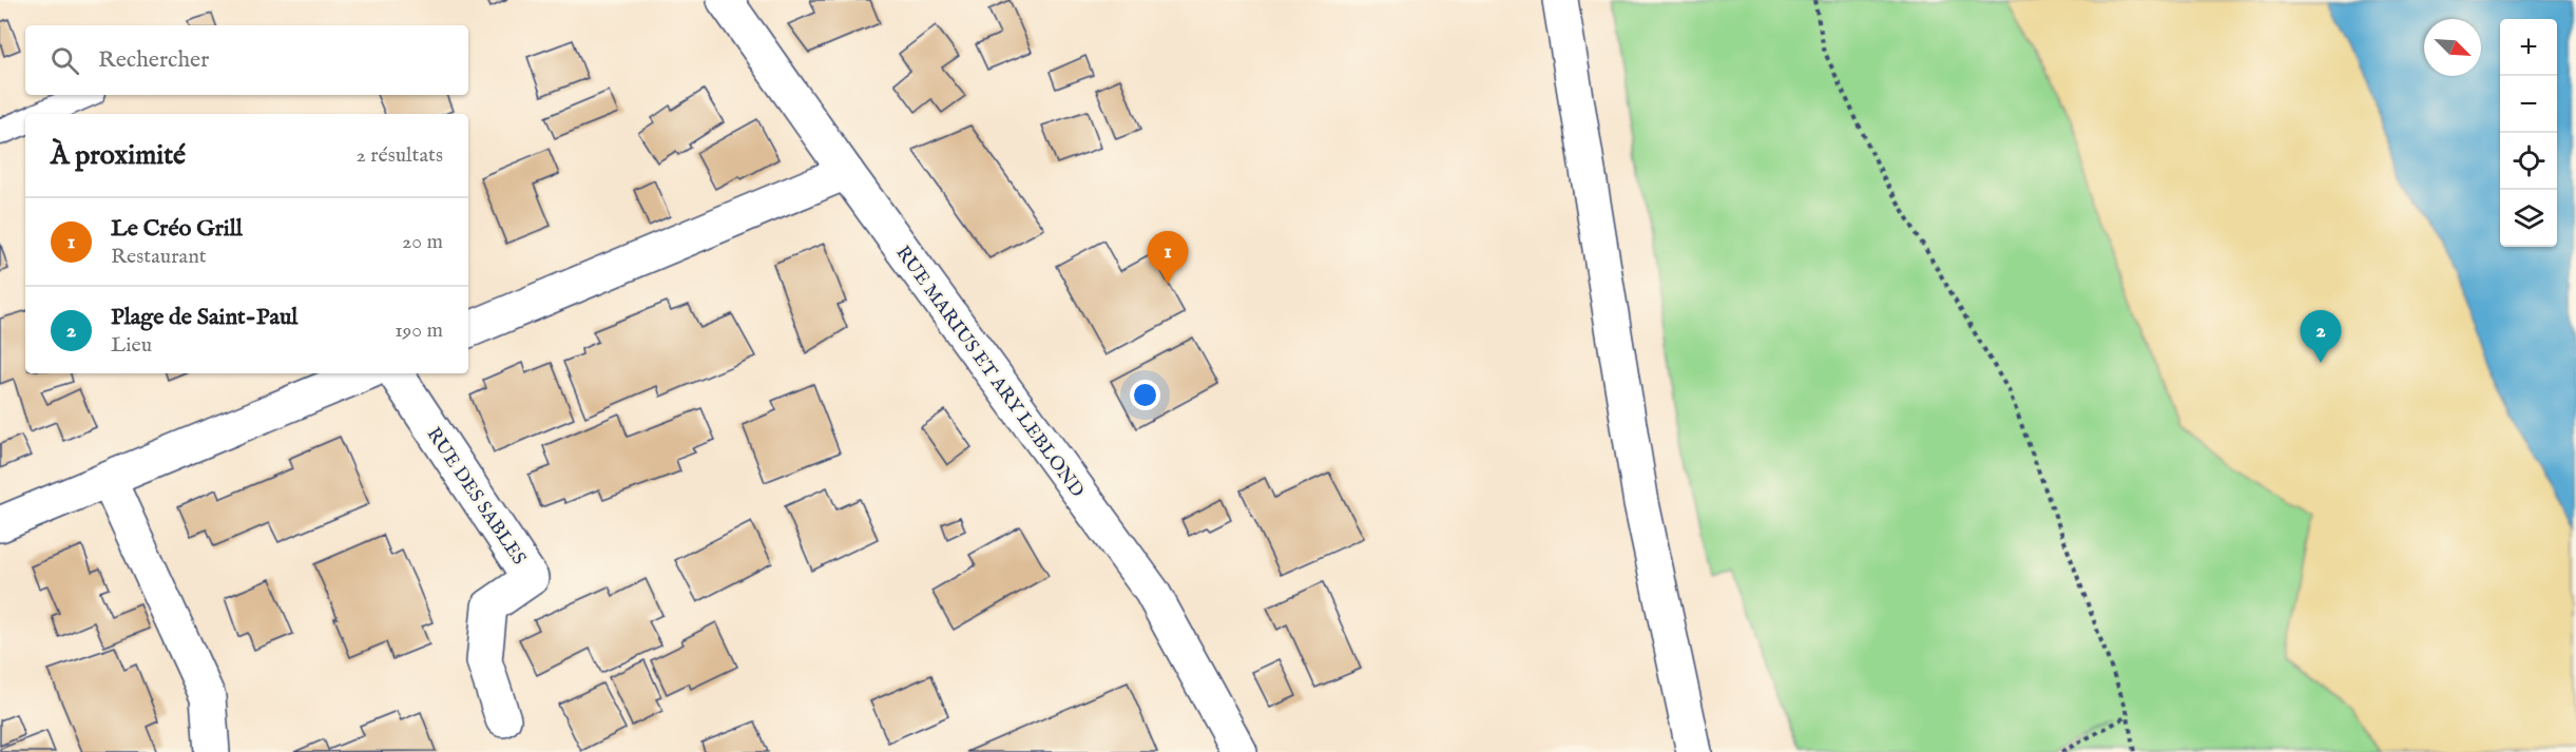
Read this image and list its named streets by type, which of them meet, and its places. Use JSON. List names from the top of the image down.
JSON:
{
  "streets": {
    "street": ["RUE MARIUS ET ARY LEBLOND", "RUE DES SABLES"]
  },
  "north": "bottom right",
  "page": {
    "map_buttons": ["+", "−"],
    "search": "Rechercher",
    "heading": ["À proximité", "2 résultats"],
    "list": [
      {
        "mark": "1",
        "name": "Le Créo Grill",
        "note": "Restaurant",
        "value": "20 m"
      },
      {
        "mark": "2",
        "name": "Plage de Saint-Paul",
        "note": "Lieu",
        "value": "190 m"
      }
    ],
    "pins": ["1", "2"]
  }
}
